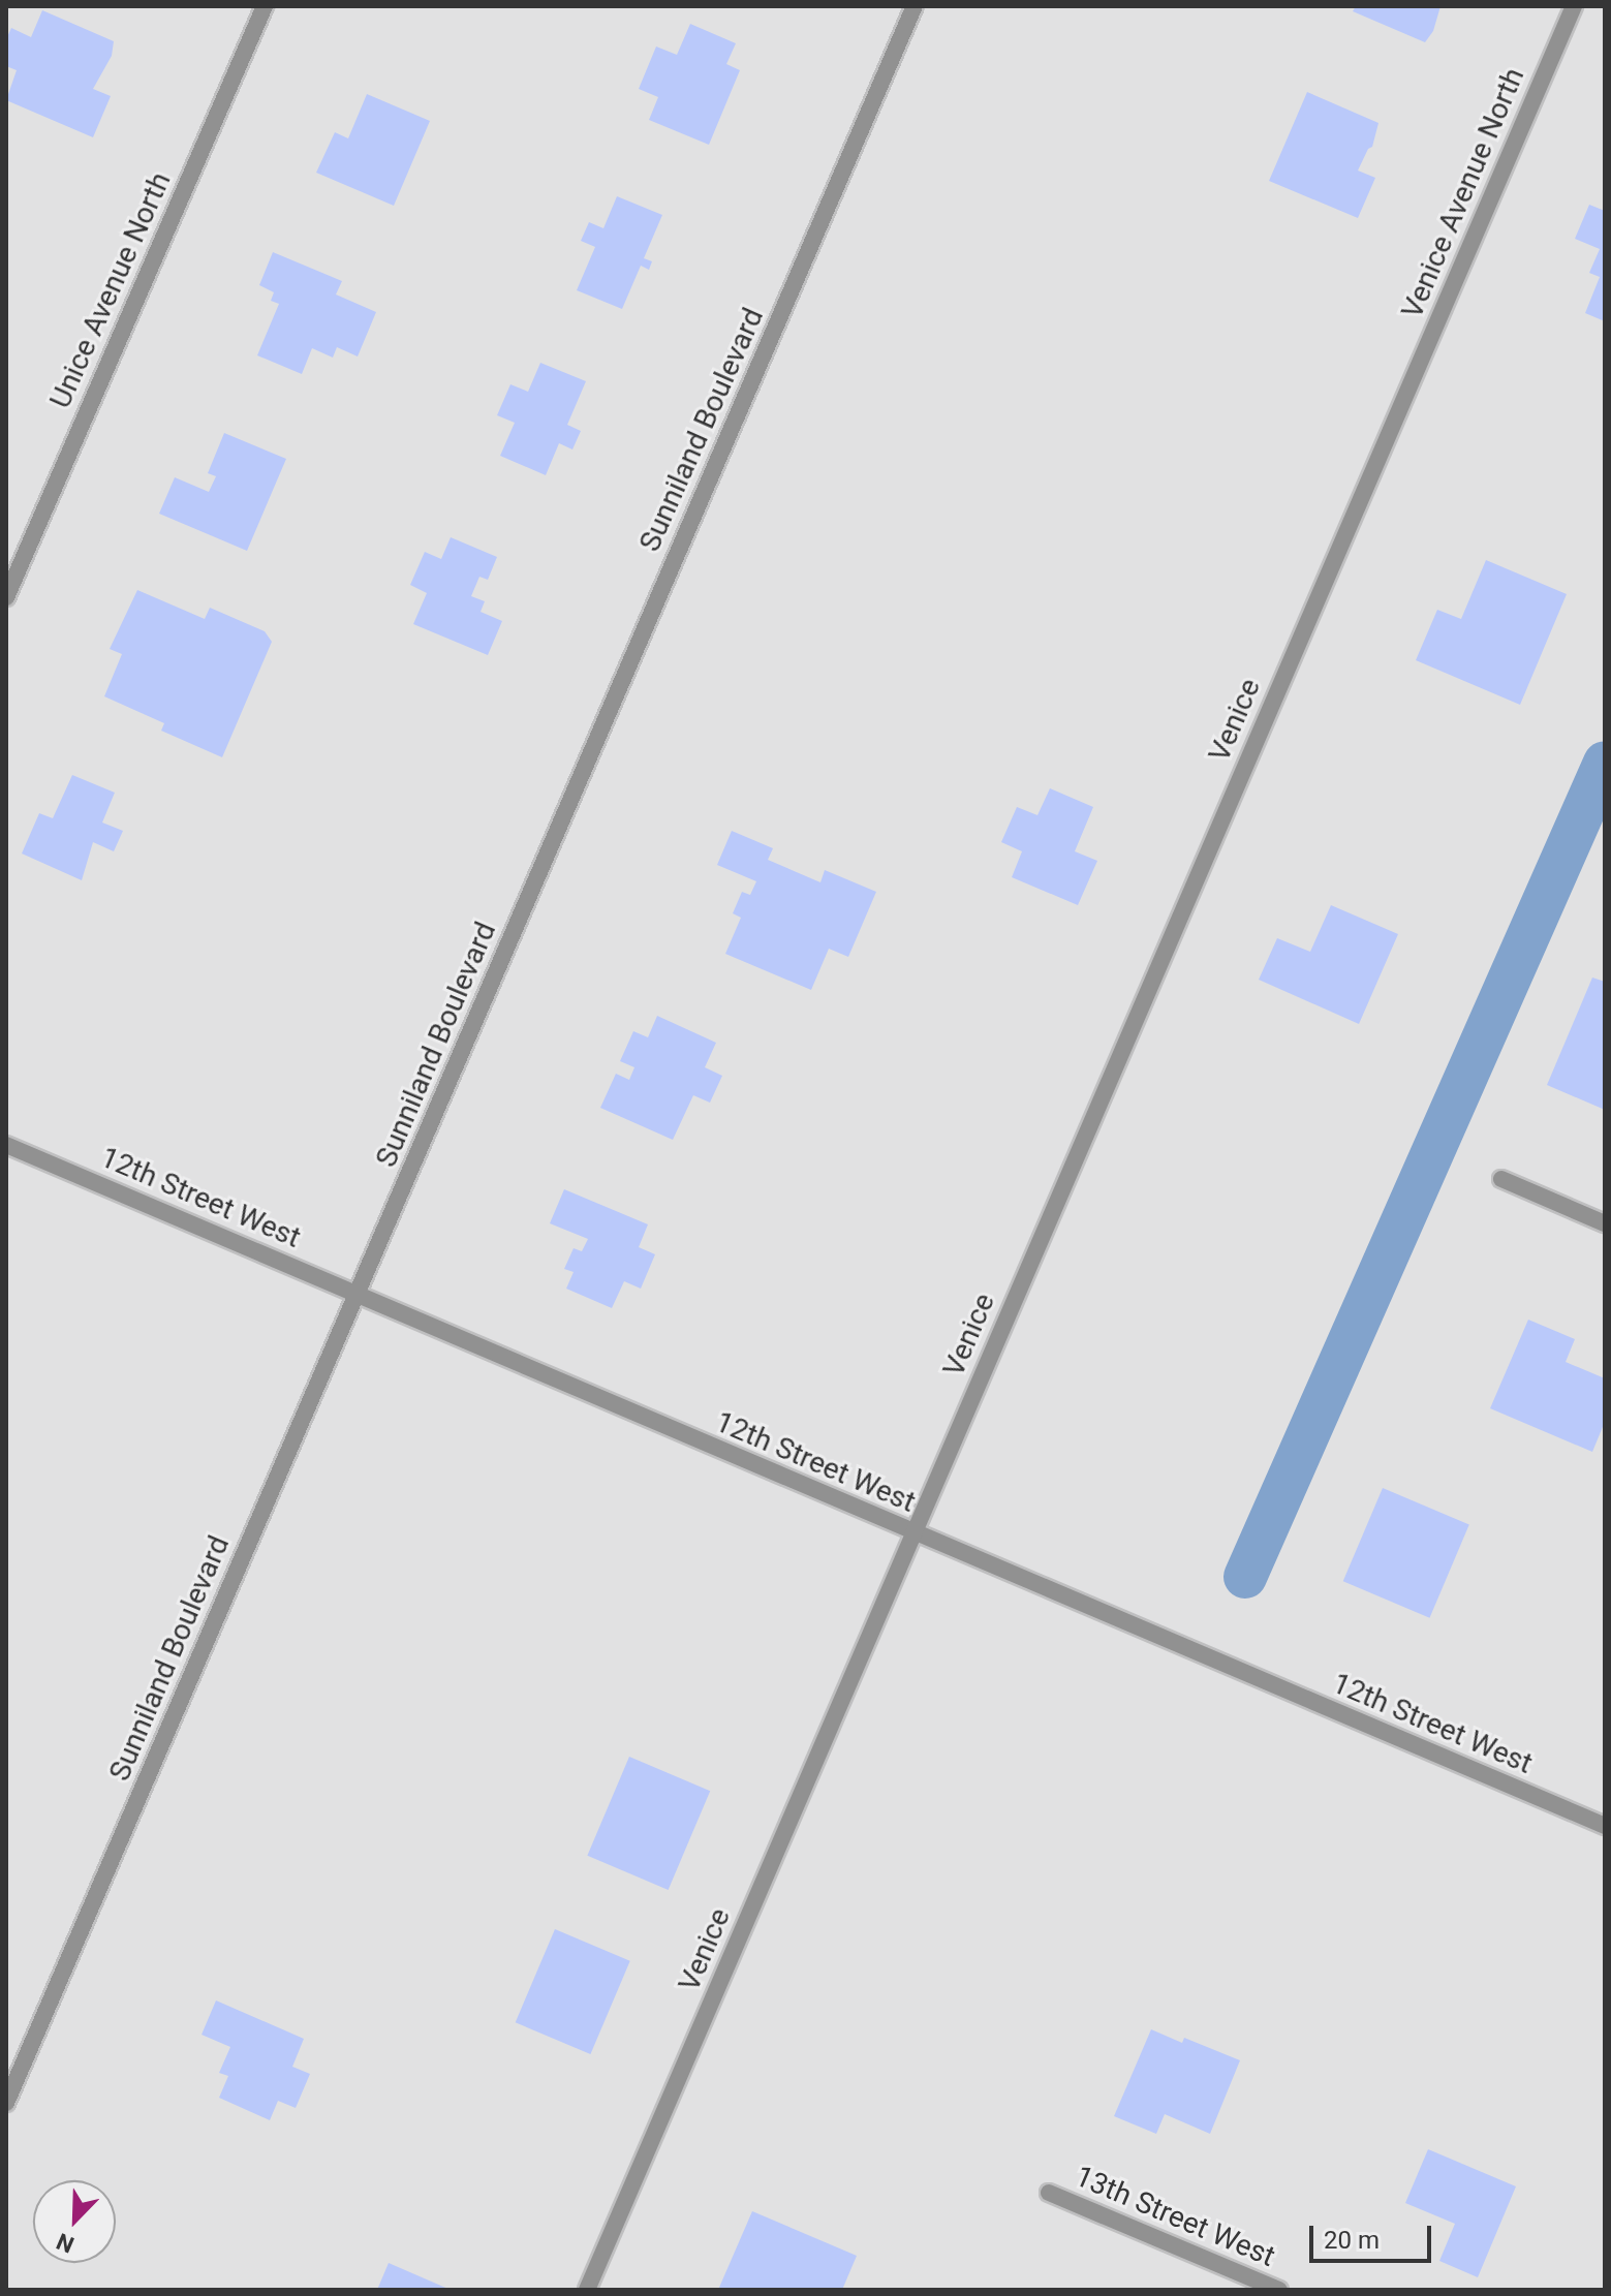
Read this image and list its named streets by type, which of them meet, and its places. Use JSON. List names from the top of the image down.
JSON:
{
  "streets": {
    "street": [
      "Venice Avenue North",
      "Unice Avenue North",
      "Sunniland Boulevard",
      "Venice",
      "12th Street West",
      "13th Street West"
    ]
  },
  "crossings": [
    ["Venice Avenue North", "Venice"],
    ["Sunniland Boulevard", "12th Street West"],
    ["Venice", "12th Street West"]
  ],
  "scale_bar": "20 m",
  "north": "bottom left"
}
